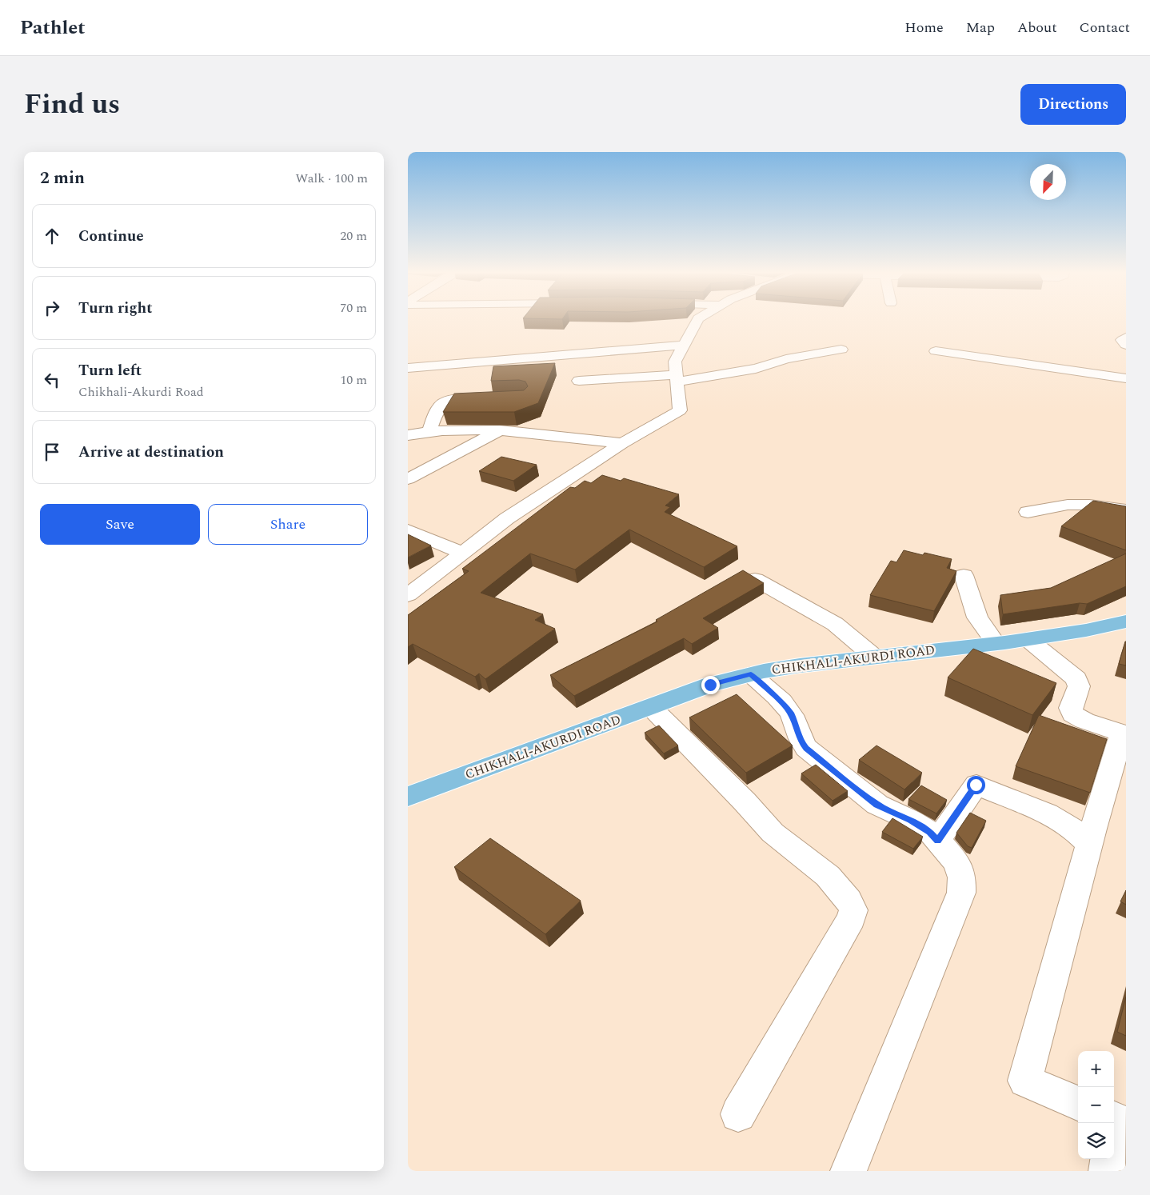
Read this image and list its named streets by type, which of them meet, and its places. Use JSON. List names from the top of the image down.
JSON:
{
  "streets": {
    "main road": ["CHIKHALI-AKURDI ROAD"]
  },
  "north": "bottom left",
  "page": {
    "header": "Pathlet",
    "nav": [
      "Home",
      "Map",
      "About",
      "Contact"
    ],
    "title": "Find us",
    "buttons": [
      "Directions",
      ["Save", "Share"]
    ],
    "heading": ["2 min", "Walk · 100 m"],
    "list": [
      ["Continue", "20 m"],
      ["Turn right", "70 m"],
      ["Turn left", "Chikhali-Akurdi Road", "10 m"],
      "Arrive at destination"
    ],
    "map_buttons": ["+", "−"]
  }
}
